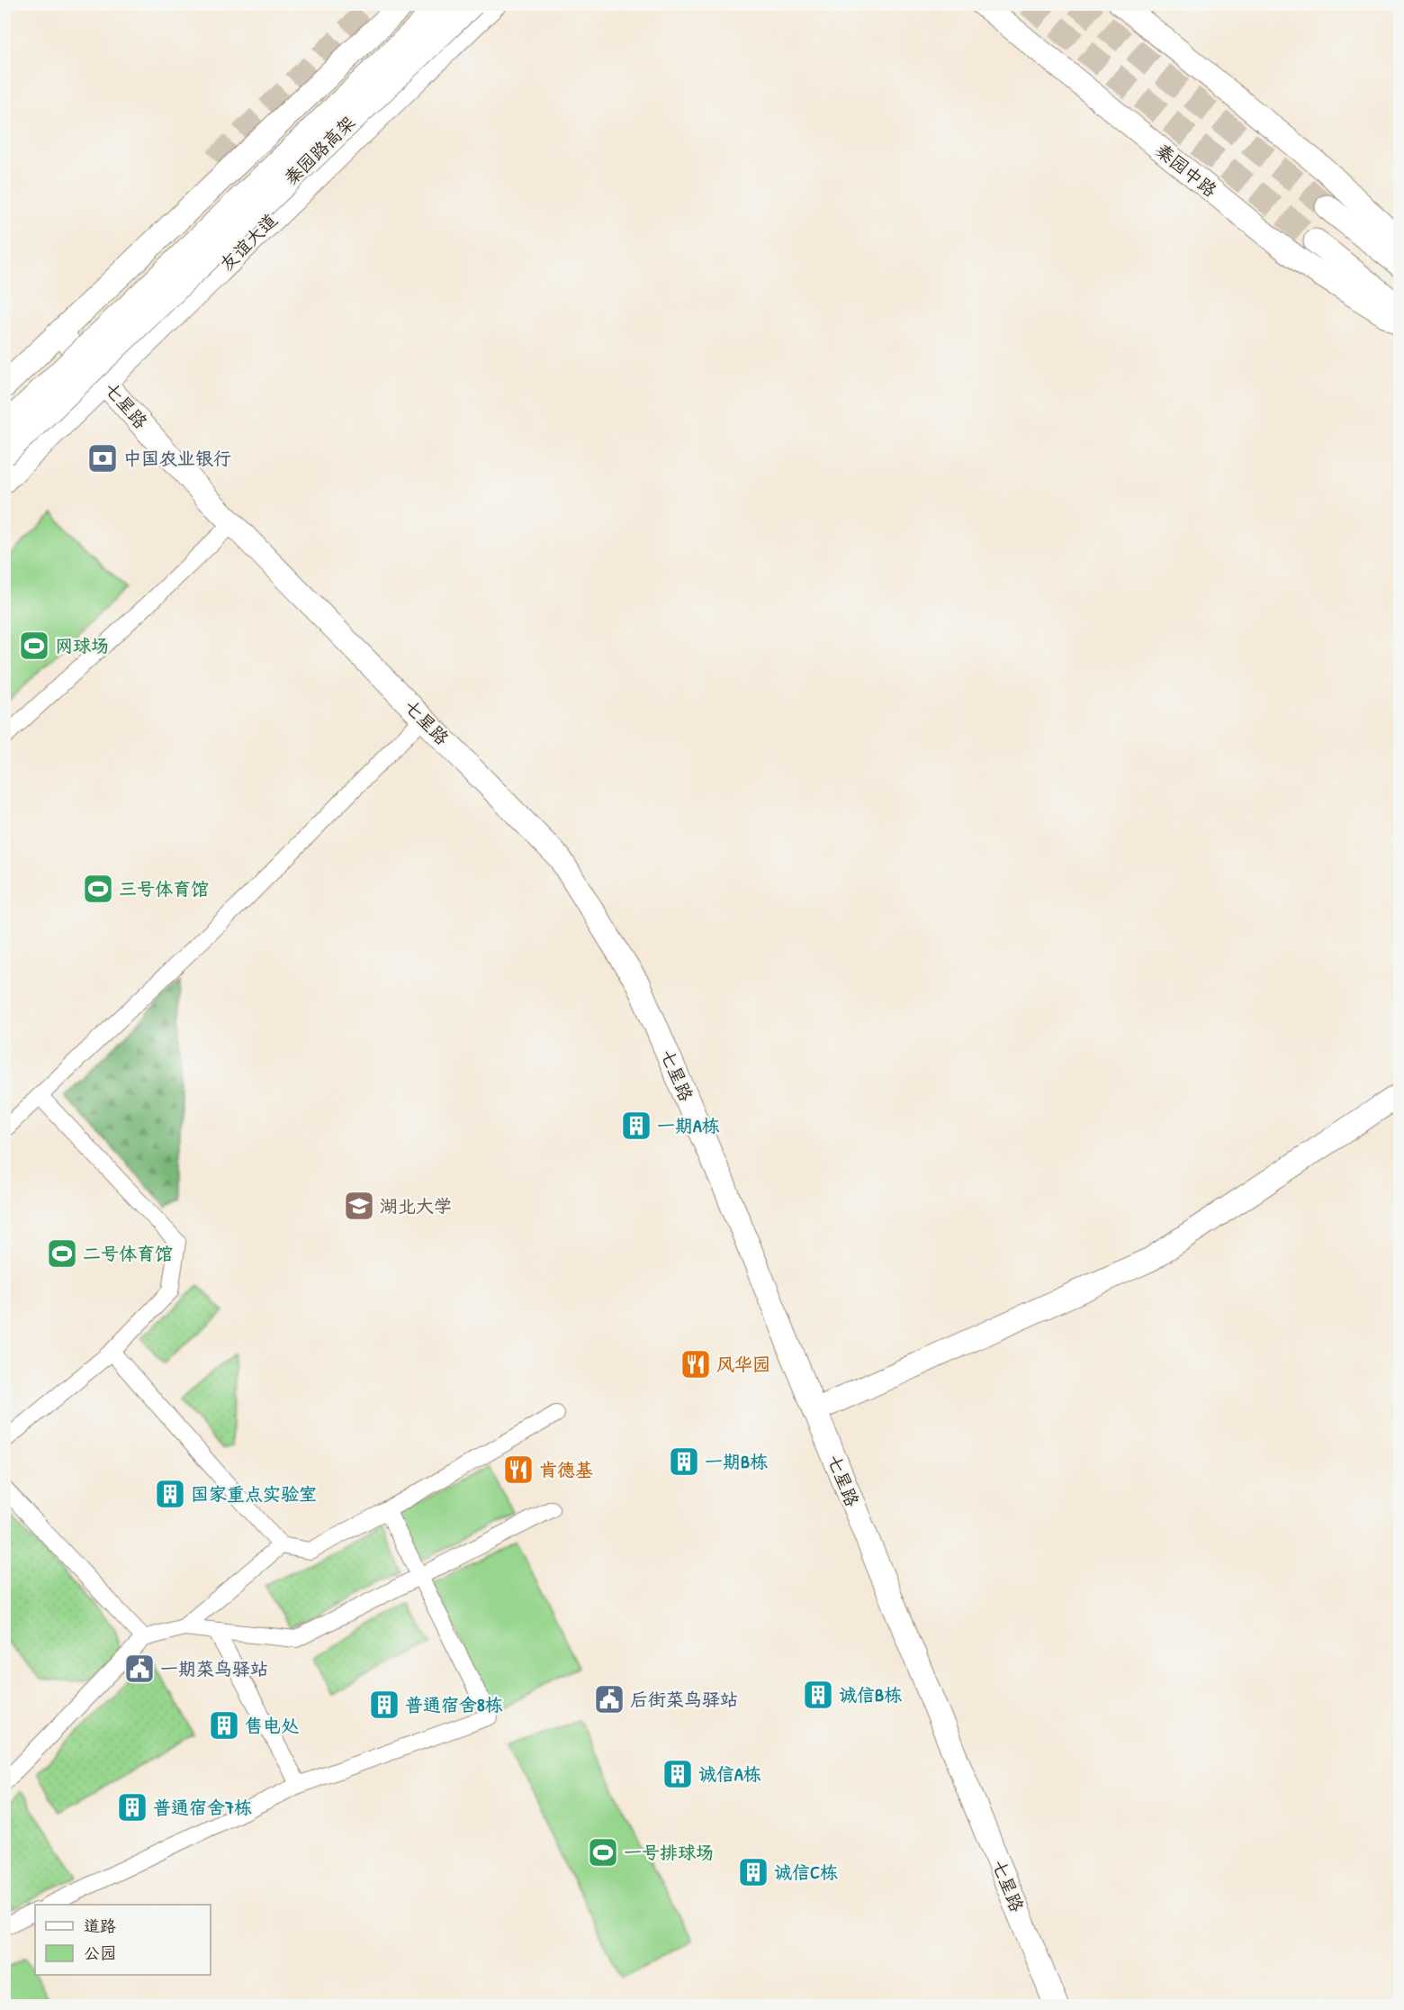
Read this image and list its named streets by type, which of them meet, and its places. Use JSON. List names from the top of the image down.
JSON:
{
  "streets": {
    "main road": ["秦园路高架", "友谊大道"],
    "street": ["秦园中路", "七星路"]
  },
  "crossings": [
    ["友谊大道", "七星路"]
  ],
  "places": {
    "bank": ["中国农业银行"],
    "sports": [
      "网球场",
      "三号体育馆",
      "二号体育馆",
      "一号排球场"
    ],
    "building": [
      "一期A栋",
      "一期B栋",
      "国家重点实验室",
      "诚信B栋",
      "普通宿舍8栋",
      "售电处",
      "诚信A栋",
      "普通宿舍7栋",
      "诚信C栋"
    ],
    "school or university": ["湖北大学"],
    "restaurant": ["风华园", "肯德基"],
    "public building": ["一期菜鸟驿站", "后街菜鸟驿站"]
  },
  "legend": ["道路", "公园"]
}
